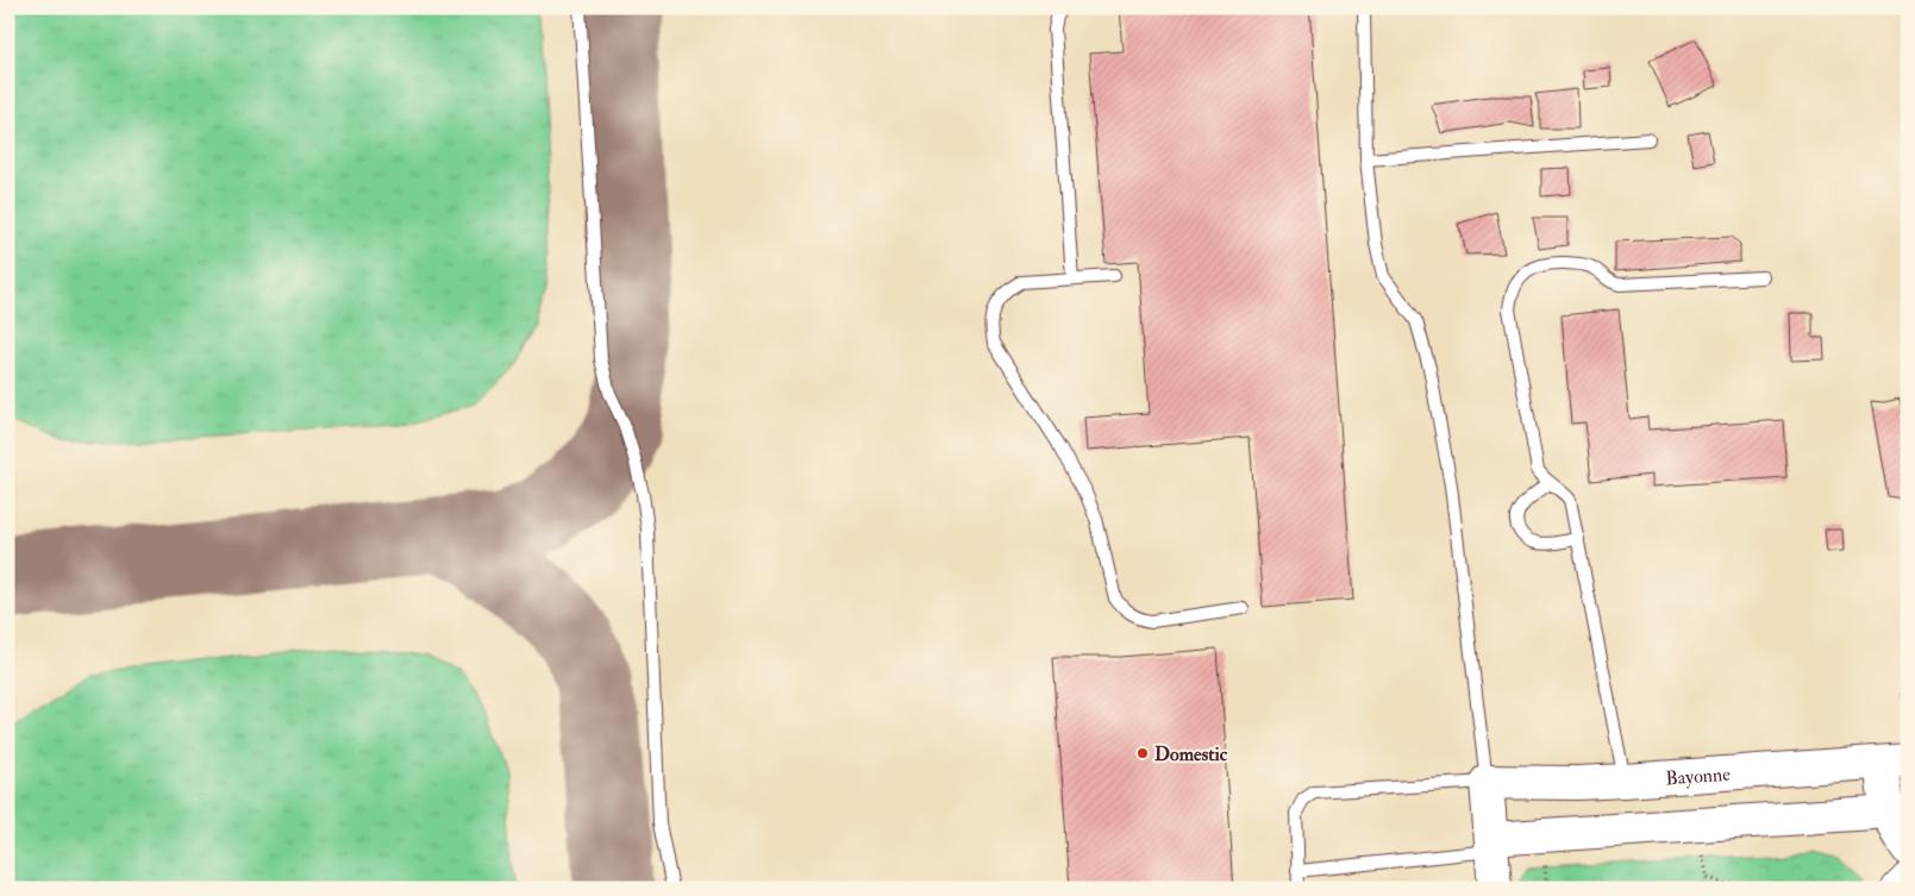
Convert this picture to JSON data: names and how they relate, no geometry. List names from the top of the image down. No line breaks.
{"streets":{"main road":["Bayonne"]},"places":["Domestic"]}
